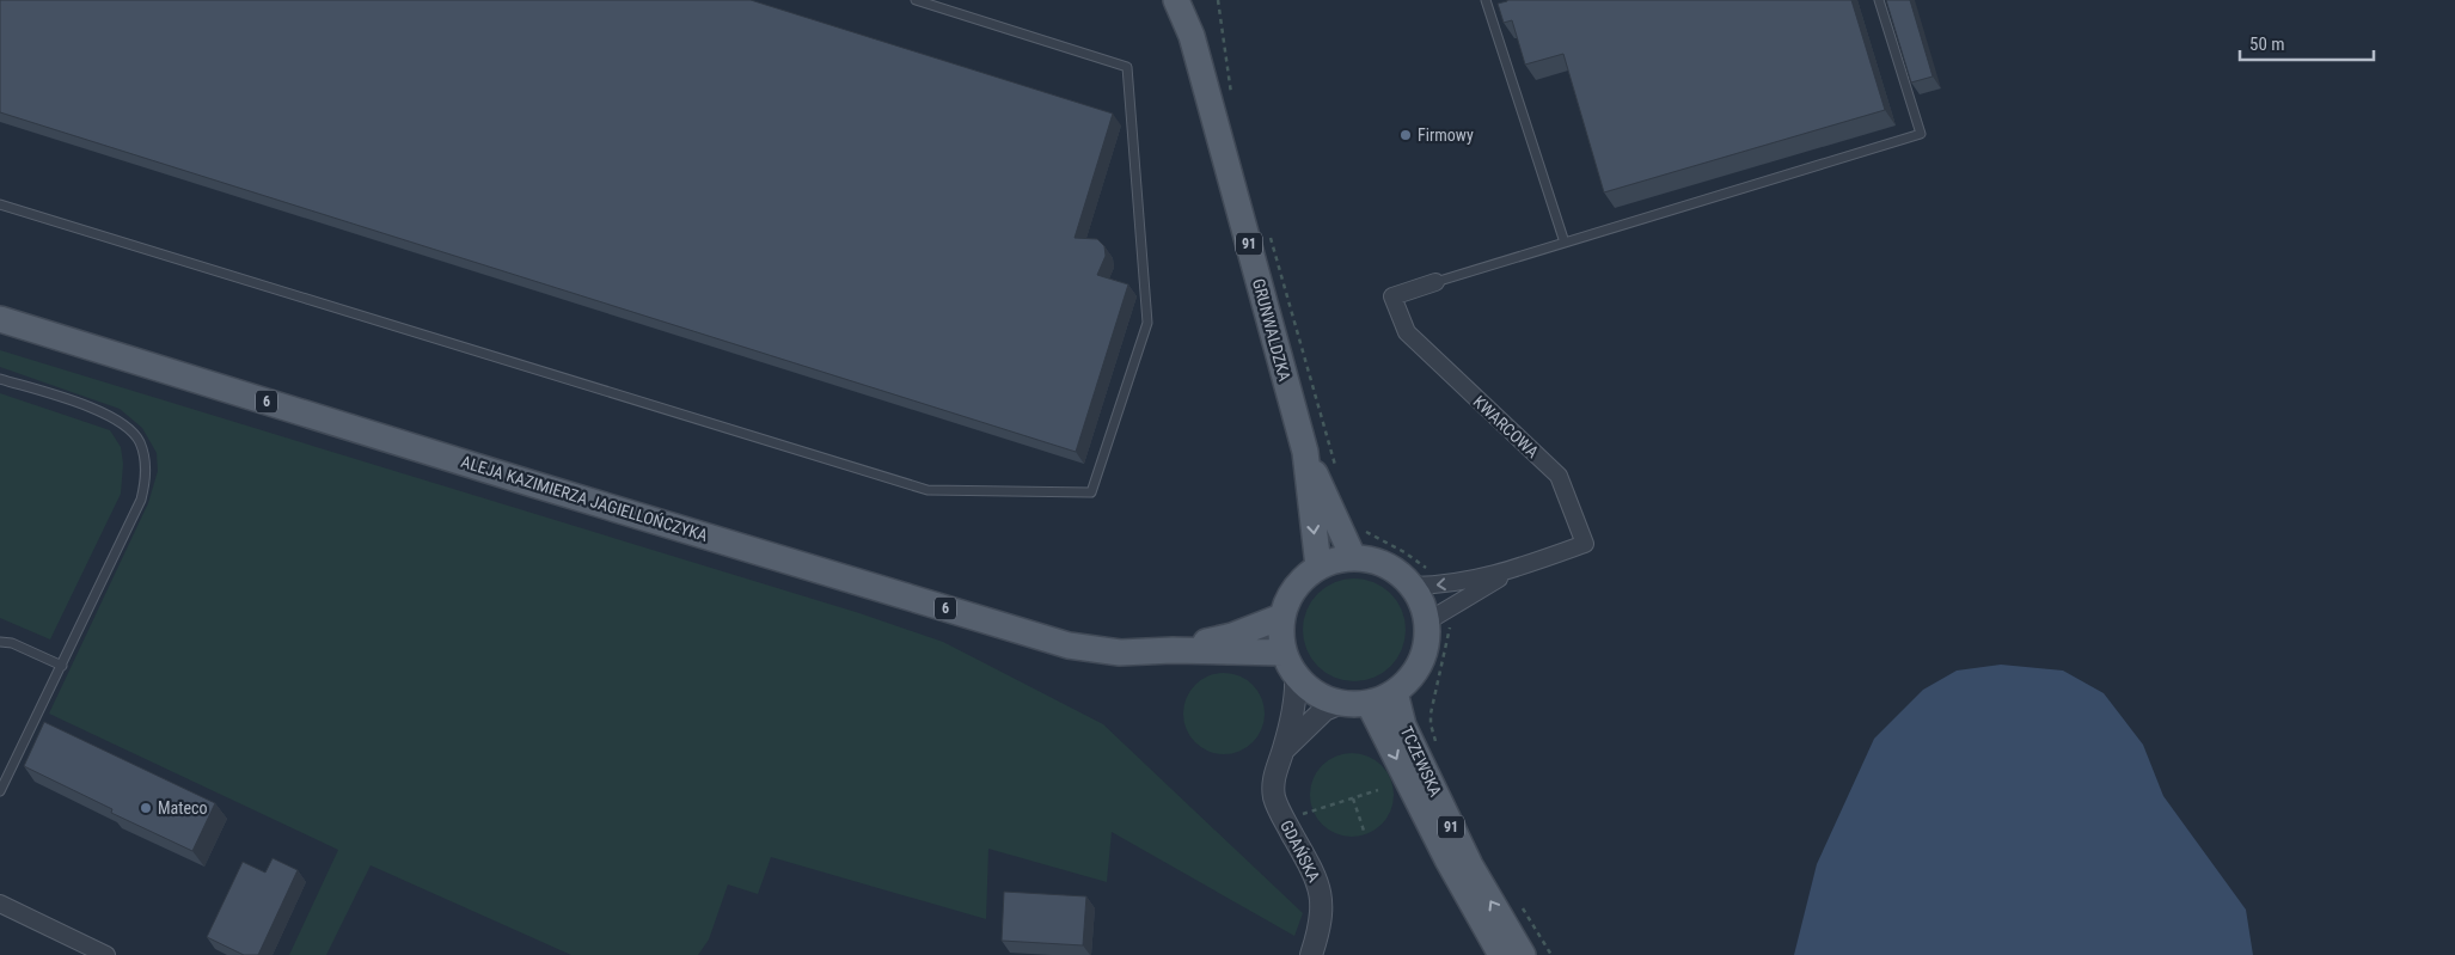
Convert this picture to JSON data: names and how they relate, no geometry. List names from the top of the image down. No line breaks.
{"streets":{"main road":["91","GRUNWALDZKA","6","ALEJA KAZIMIERZA JAGIELLOŃCZYKA","TCZEWSKA"],"street":["KWARCOWA","GDAŃSKA"]},"crossings":[["GRUNWALDZKA","KWARCOWA"],["GRUNWALDZKA","ALEJA KAZIMIERZA JAGIELLOŃCZYKA"],["GRUNWALDZKA","TCZEWSKA"],["GRUNWALDZKA","GDAŃSKA"],["KWARCOWA","ALEJA KAZIMIERZA JAGIELLOŃCZYKA"],["KWARCOWA","TCZEWSKA"],["KWARCOWA","GDAŃSKA"],["ALEJA KAZIMIERZA JAGIELLOŃCZYKA","TCZEWSKA"],["ALEJA KAZIMIERZA JAGIELLOŃCZYKA","GDAŃSKA"],["TCZEWSKA","GDAŃSKA"]],"places":["Firmowy","Mateco"],"scale_bar":"50 m"}
